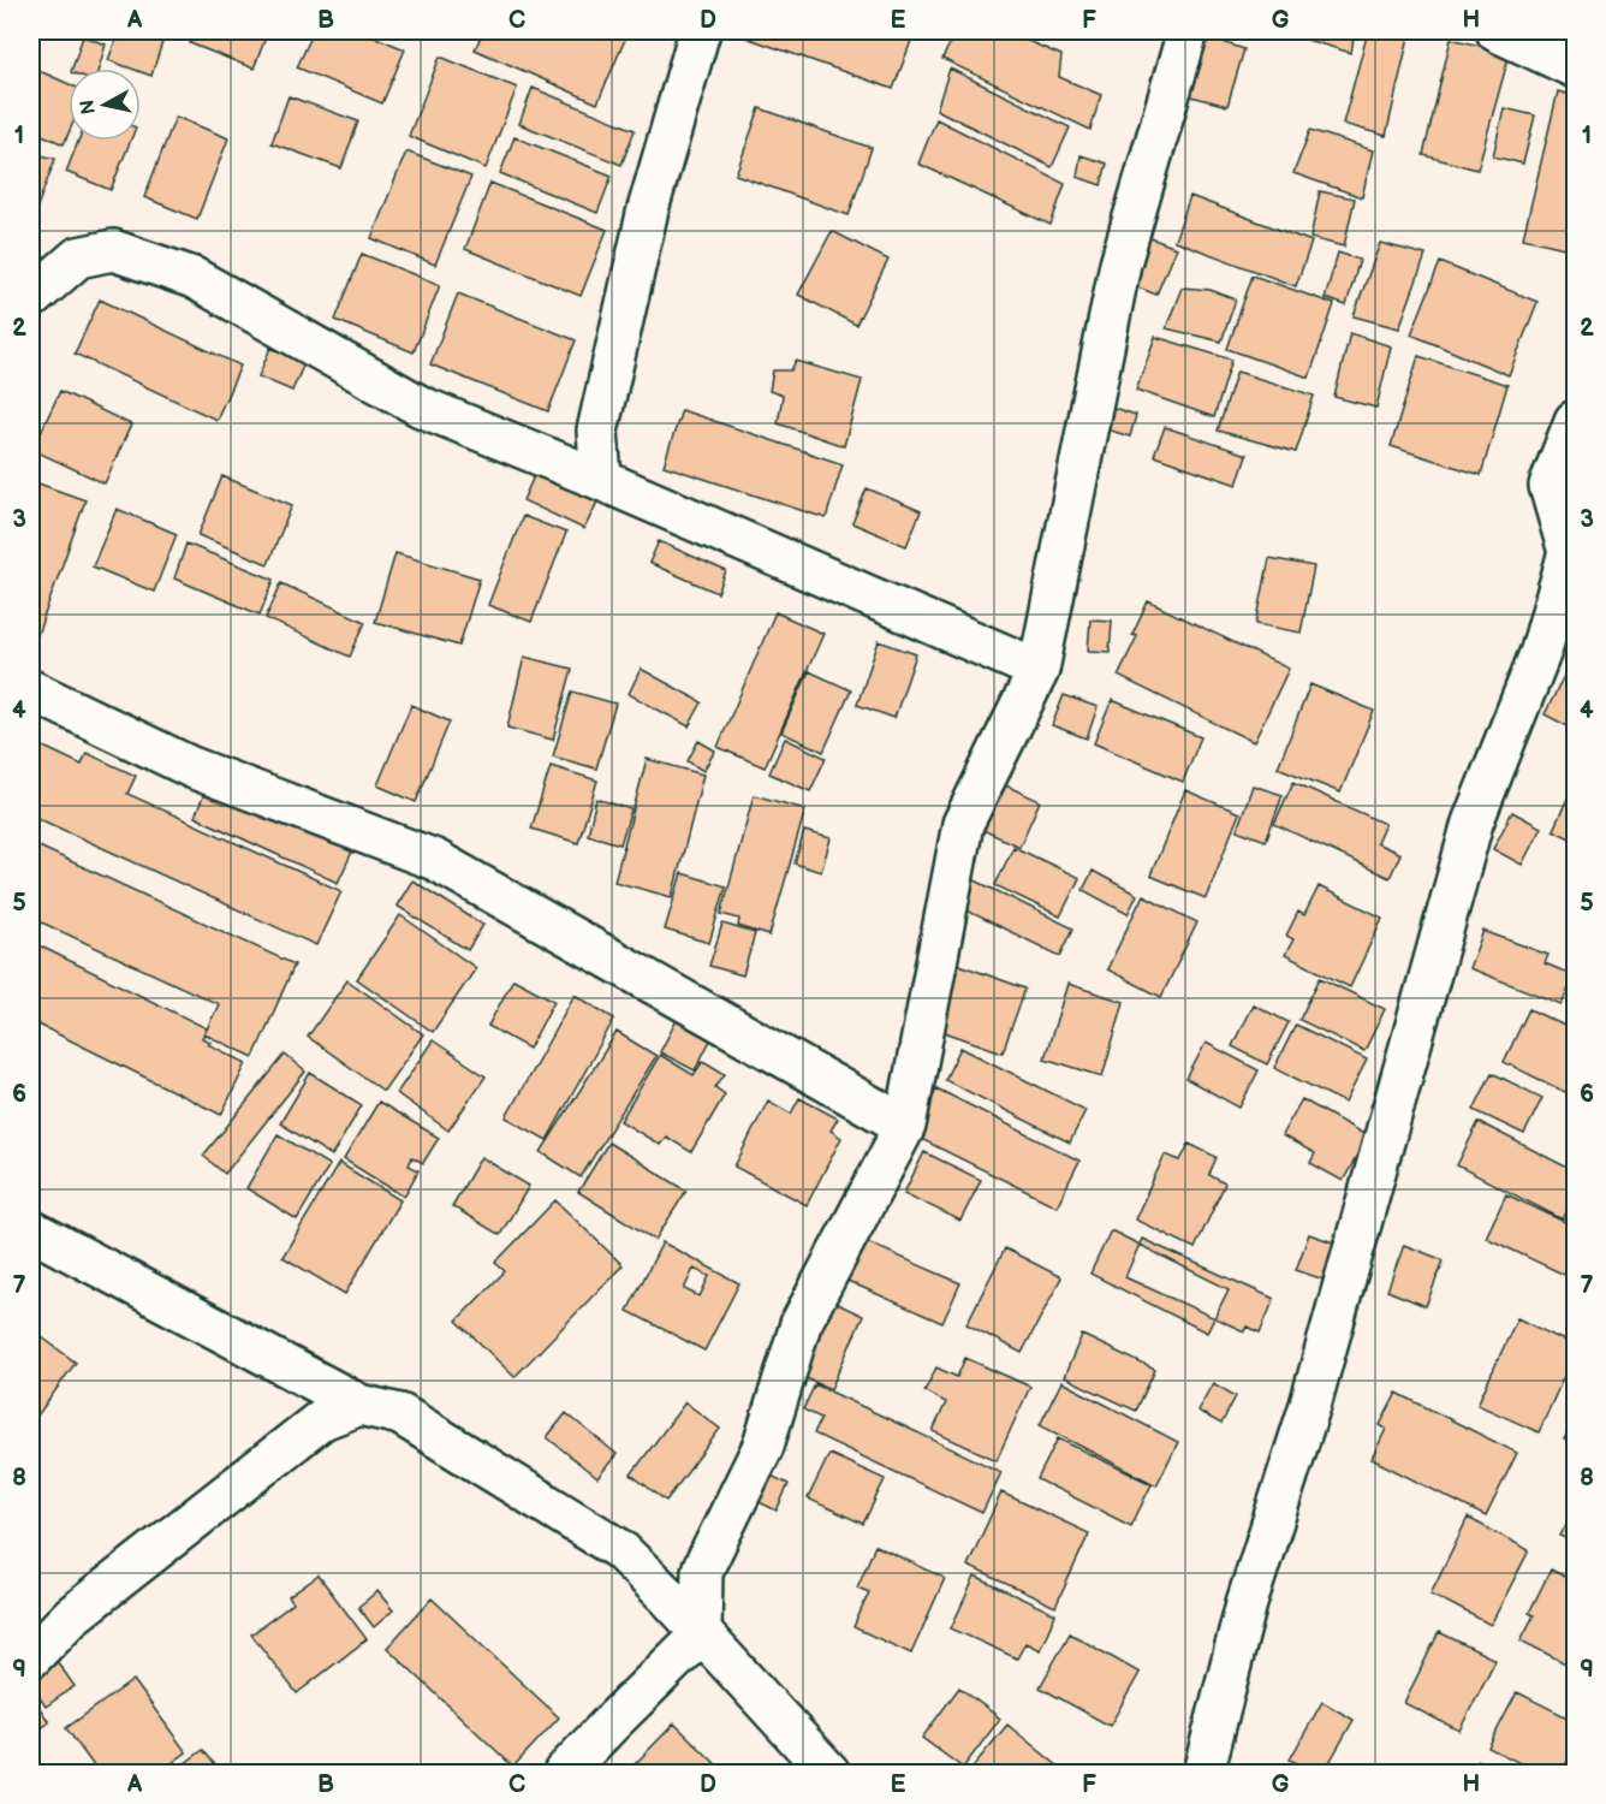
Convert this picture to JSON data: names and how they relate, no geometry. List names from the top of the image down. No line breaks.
{"north":"left","grid":{"columns":["A","B","C","D","E","F","G","H"],"rows":["1","2","3","4","5","6","7","8","9"]}}
